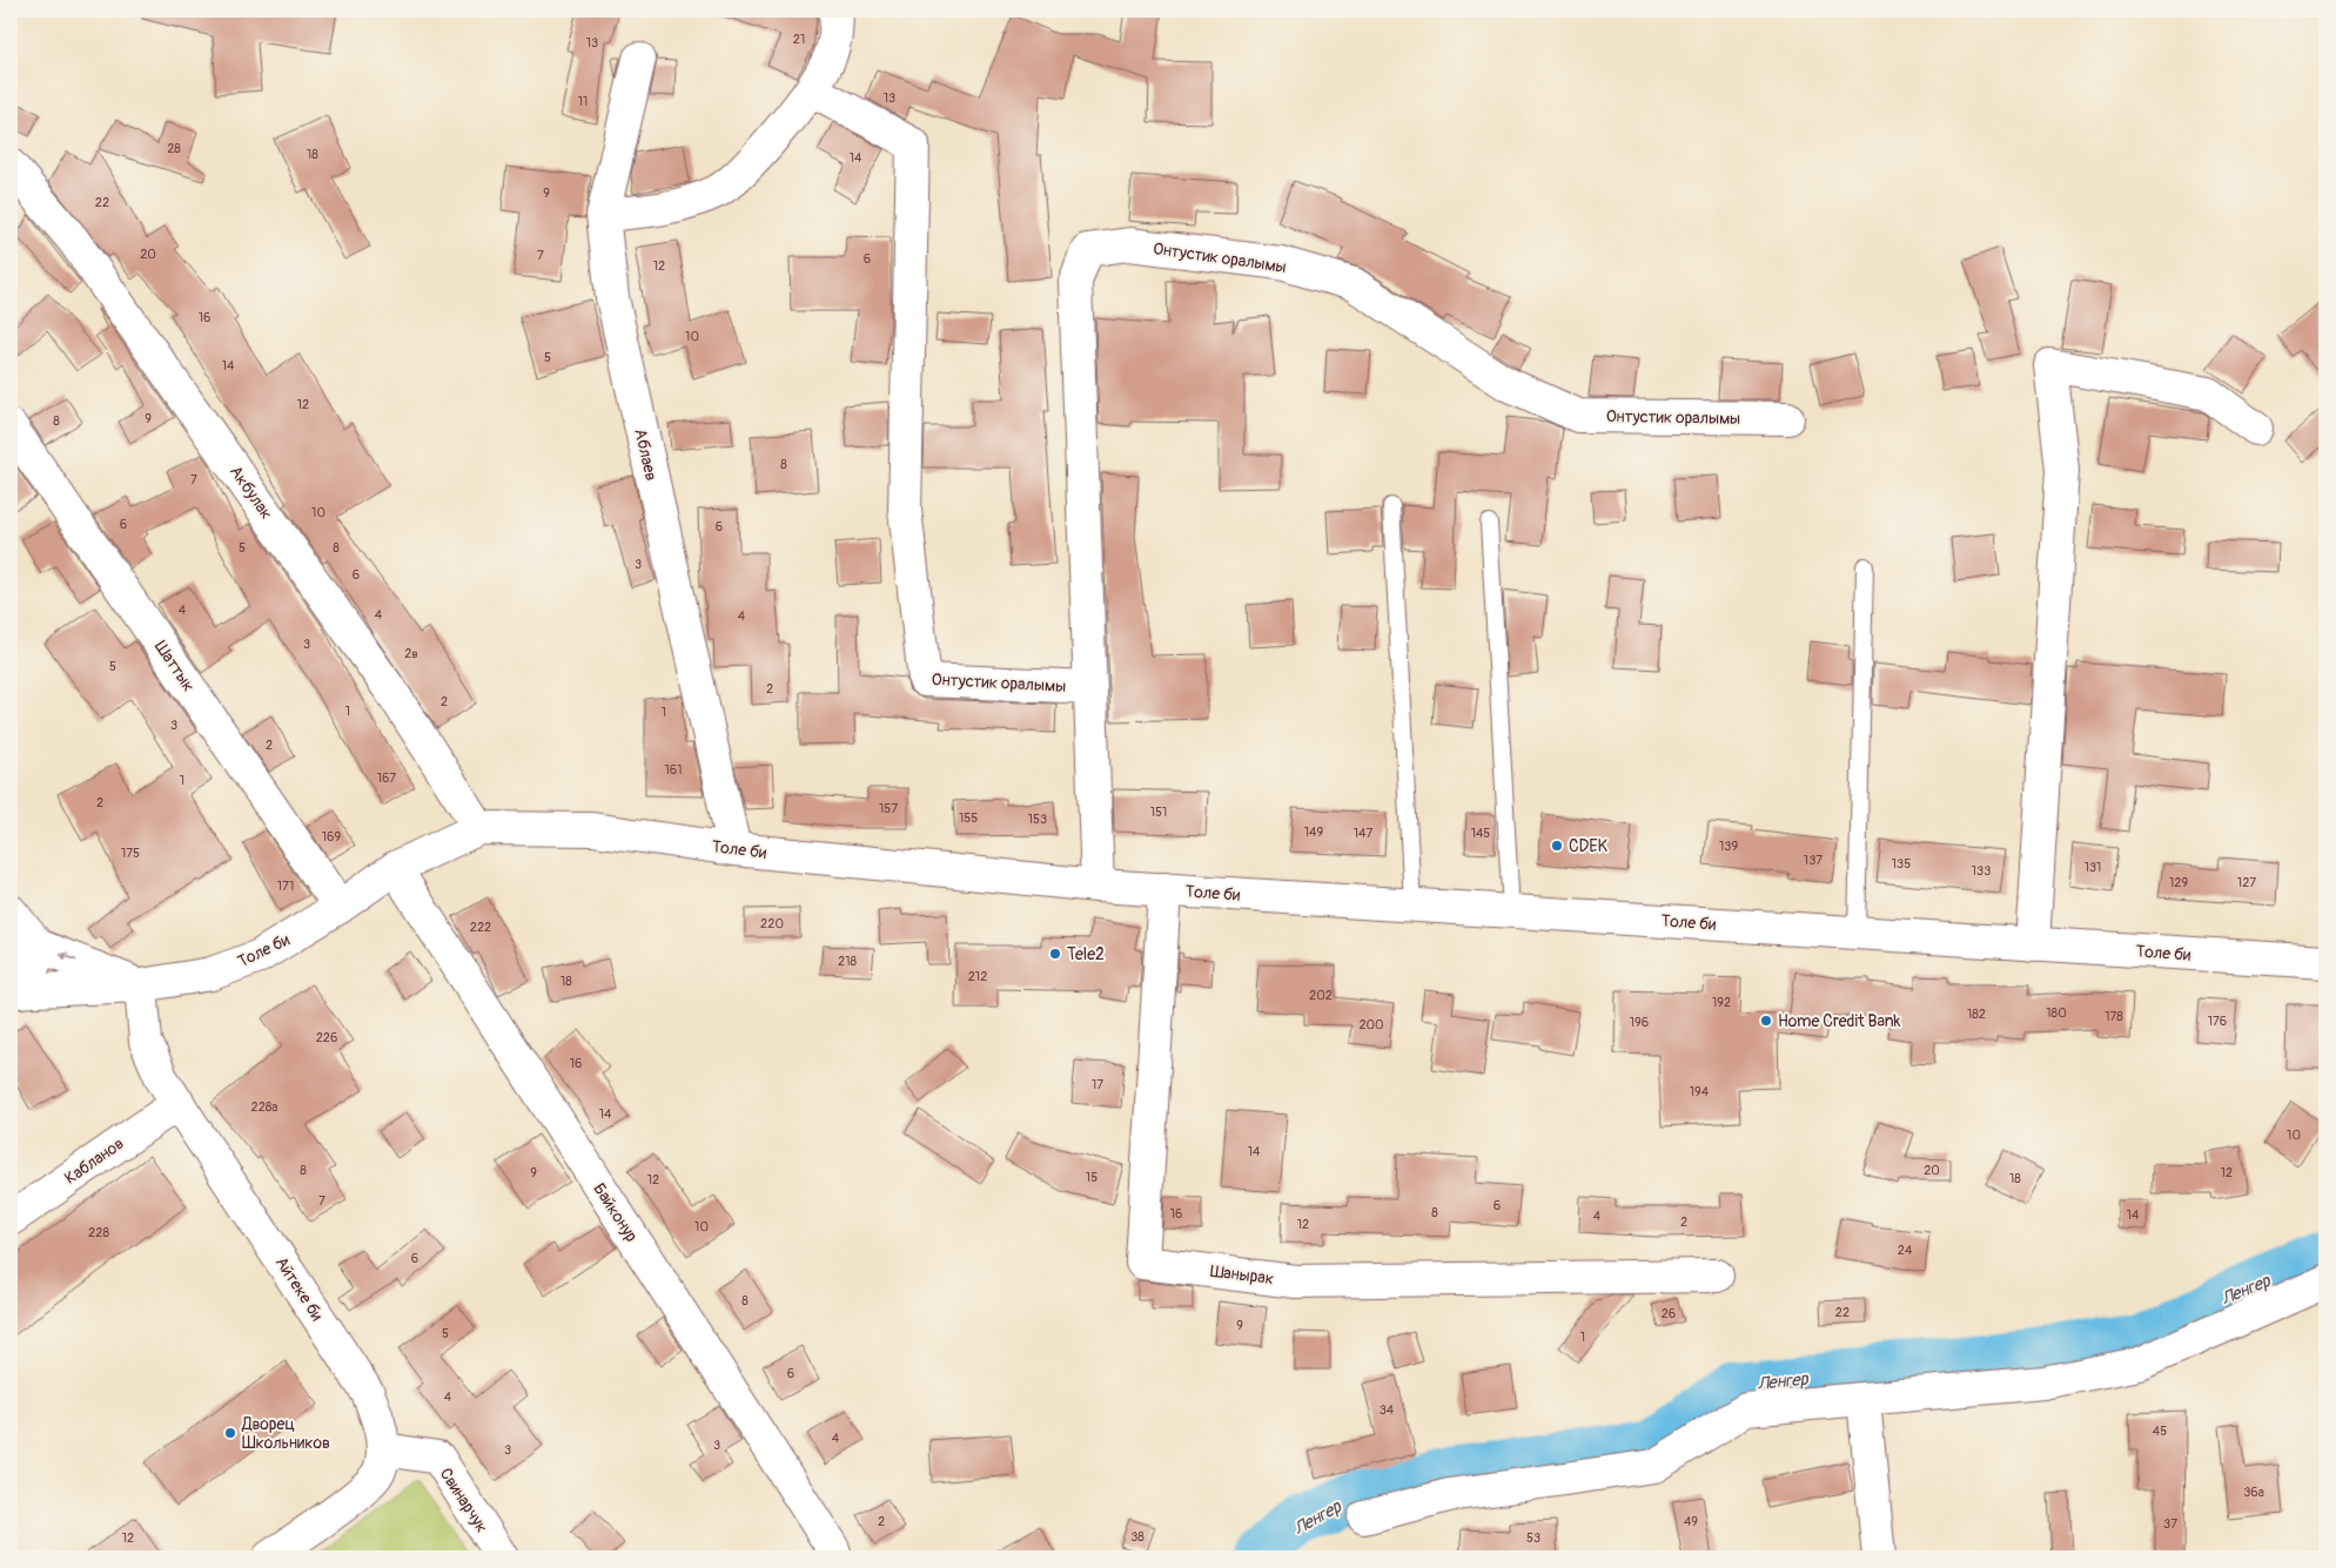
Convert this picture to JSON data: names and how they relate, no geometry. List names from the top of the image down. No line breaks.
{"streets":{"street":["Онтустик оралымы","Аблаев","Акбулак","Шаттык","Толе би","Кабланов","Байконур","Шанырак","Айтеке би","Свинарчук"]},"crossings":[["Онтустик оралымы","Толе би"],["Аблаев","Толе би"],["Акбулак","Толе би"],["Шаттык","Толе би"],["Толе би","Байконур"],["Толе би","Шанырак"],["Толе би","Айтеке би"],["Кабланов","Айтеке би"],["Айтеке би","Свинарчук"]],"water":["Ленгер"],"places":["CDEK","Tele2","Home Credit Bank","Дворец Школьников"],"house_numbers":["21","13","13","11","28","18","14","9","22","20","7","6","12","16","10","5","14","12","9","8","8","7","10","6","6","5","8","3","6","4","4","4","3","2в","5","2","2","1","1","3","2","161","167","1","2","157","151","155","153","149","147","145","169","139","175","137","135","131","133","129","127","171","220","222","218","212","18","202","192","180","182","178","176","196","200","226","16","17","194","228а","14","10","14","8","20","9","12","15","18","12","7","6","8","16","14","4","2","12","10","228","24","6","8","22","26","9","5","1","6","4","34","45","4","3","3","36а","2","49","37","38","12","53"]}
